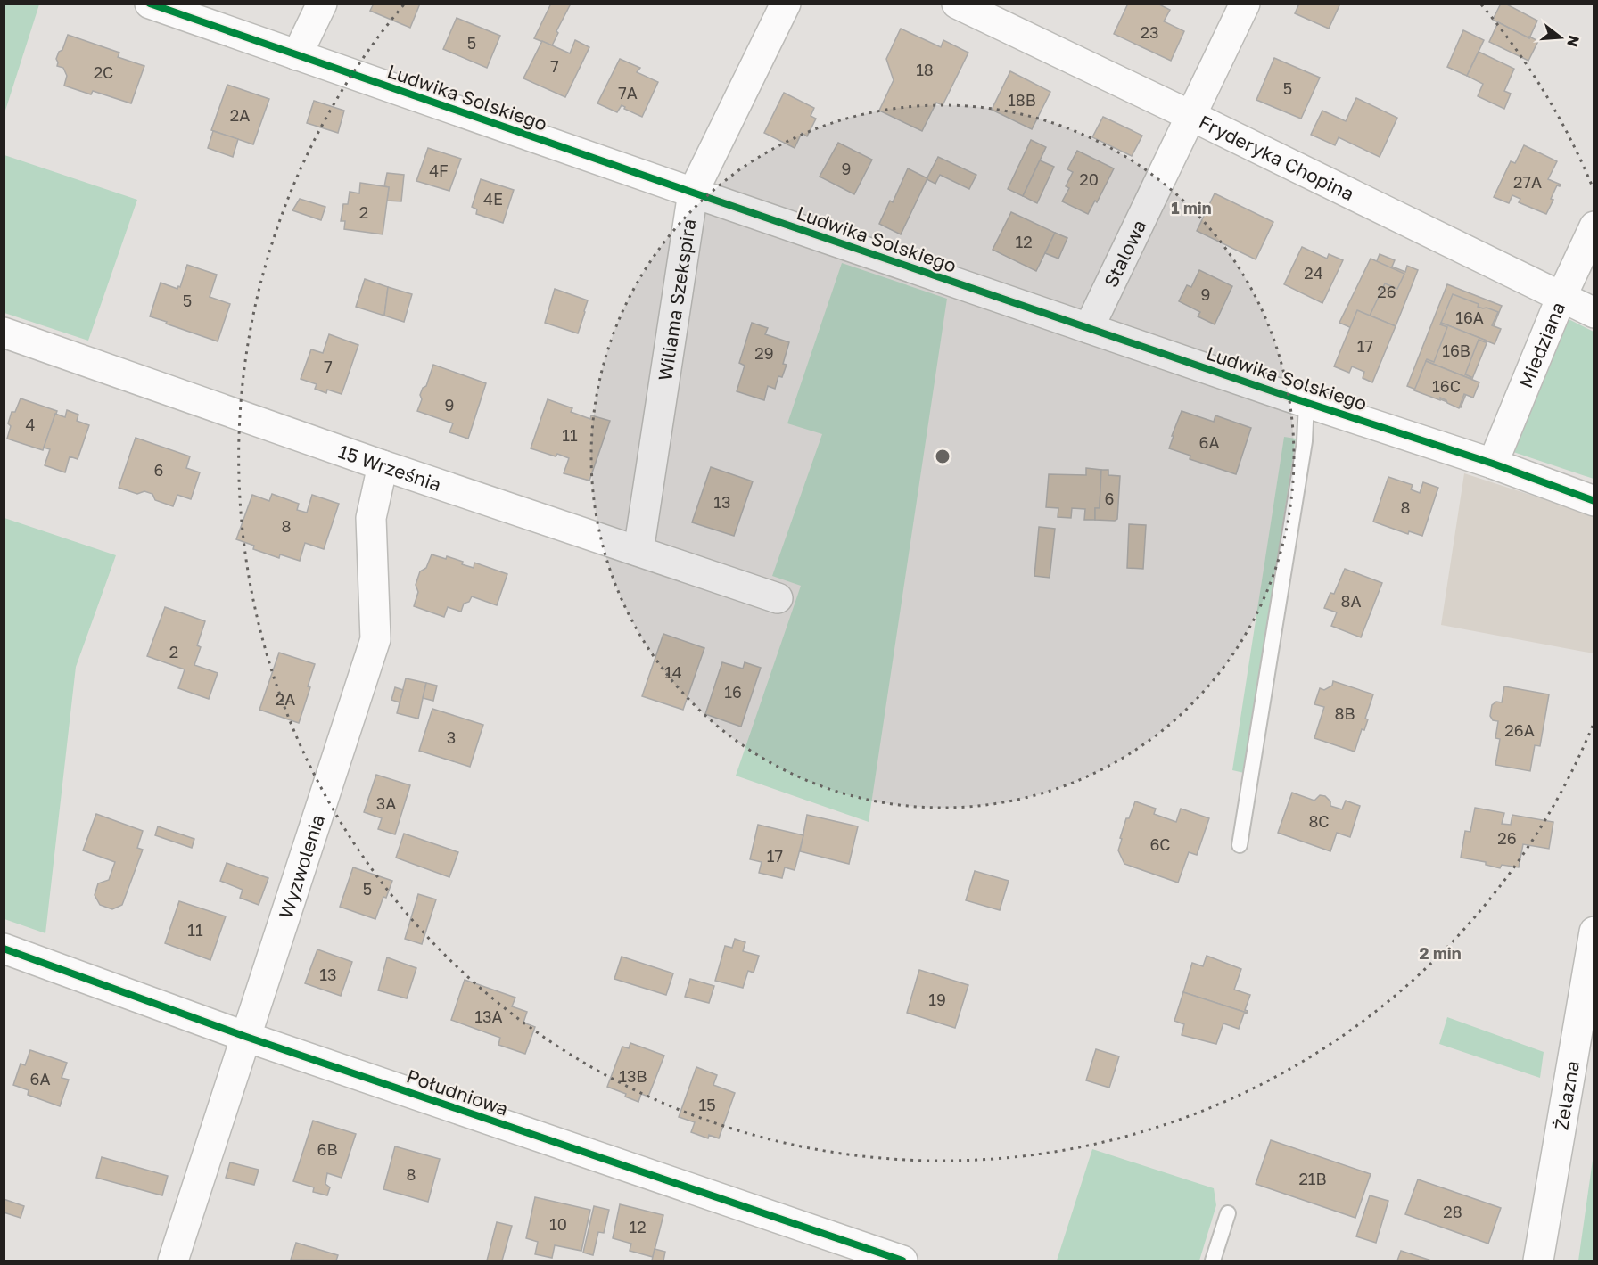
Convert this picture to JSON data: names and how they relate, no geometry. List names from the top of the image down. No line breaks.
{"streets":{"street":["Ludwika Solskiego","Fryderyka Chopina","Stalowa","Wiliama Szekspira","Miedziana","15 Września","Wyzwolenia","Południowa","Żelazna"]},"crossings":[["Ludwika Solskiego","Stalowa"],["Ludwika Solskiego","Wiliama Szekspira"],["Ludwika Solskiego","Miedziana"],["Fryderyka Chopina","Stalowa"],["Fryderyka Chopina","Miedziana"],["Wiliama Szekspira","15 Września"],["15 Września","Wyzwolenia"],["Wyzwolenia","Południowa"]],"house_numbers":["23","5","7","18","2C","5","7A","18B","2A","9","4F","20","27A","4E","2","12","24","26","9","5","16A","17","16B","29","7","16C","9","4","11","6A","6","6","13","8","8","8A","2","14","16","2A","8B","26A","3","3A","8C","26","6C","17","5","11","13","19","13A","13B","6A","15","6B","8","21B","28","10","12"],"north":"right","rings":["1 min","2 min"]}
